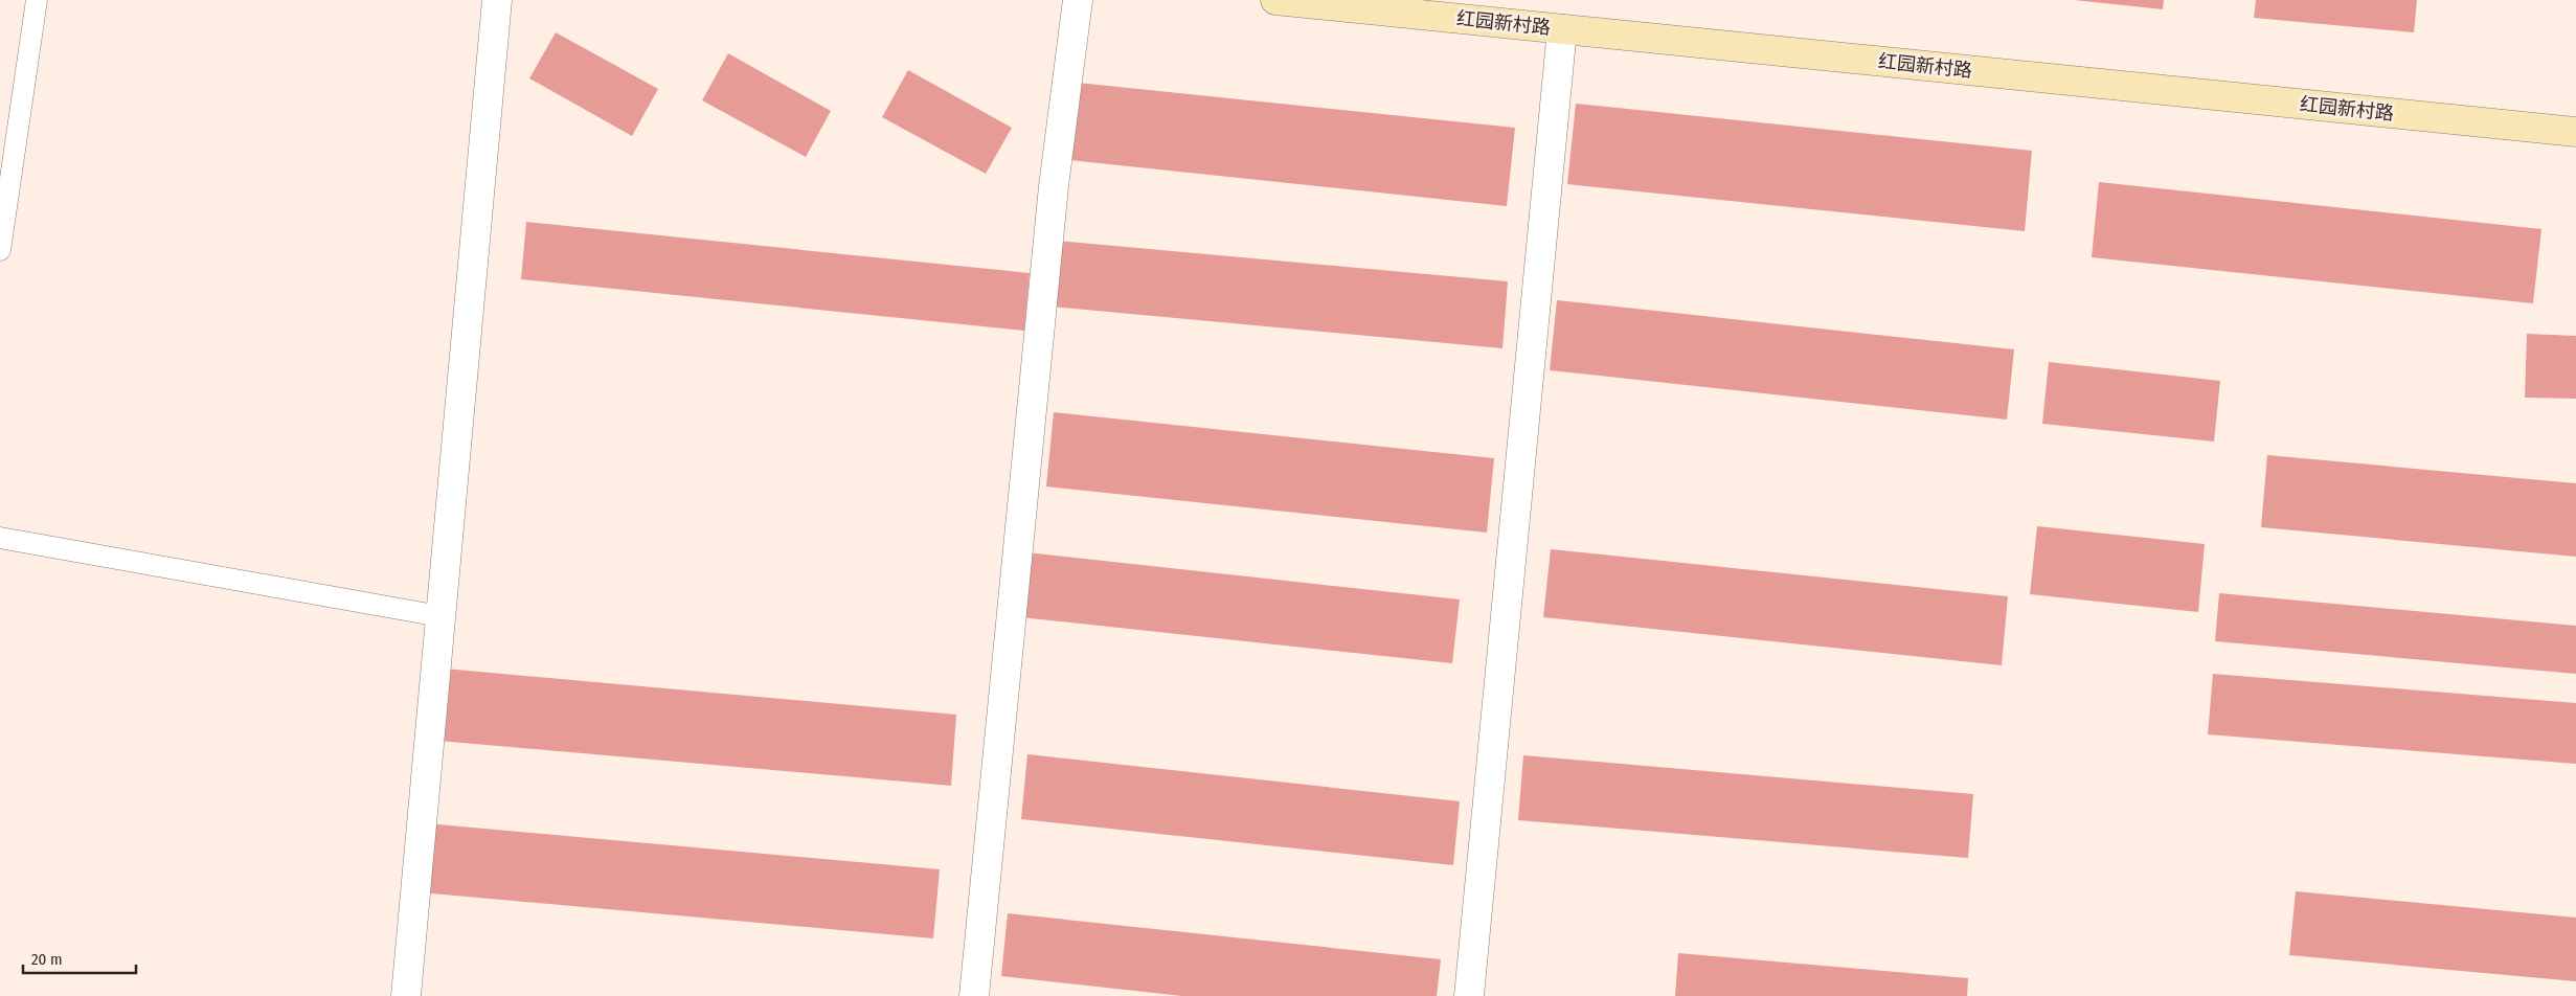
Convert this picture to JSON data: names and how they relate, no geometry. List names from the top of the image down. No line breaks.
{"streets":{"main road":["红园新村路"]},"scale_bar":"20 m"}
